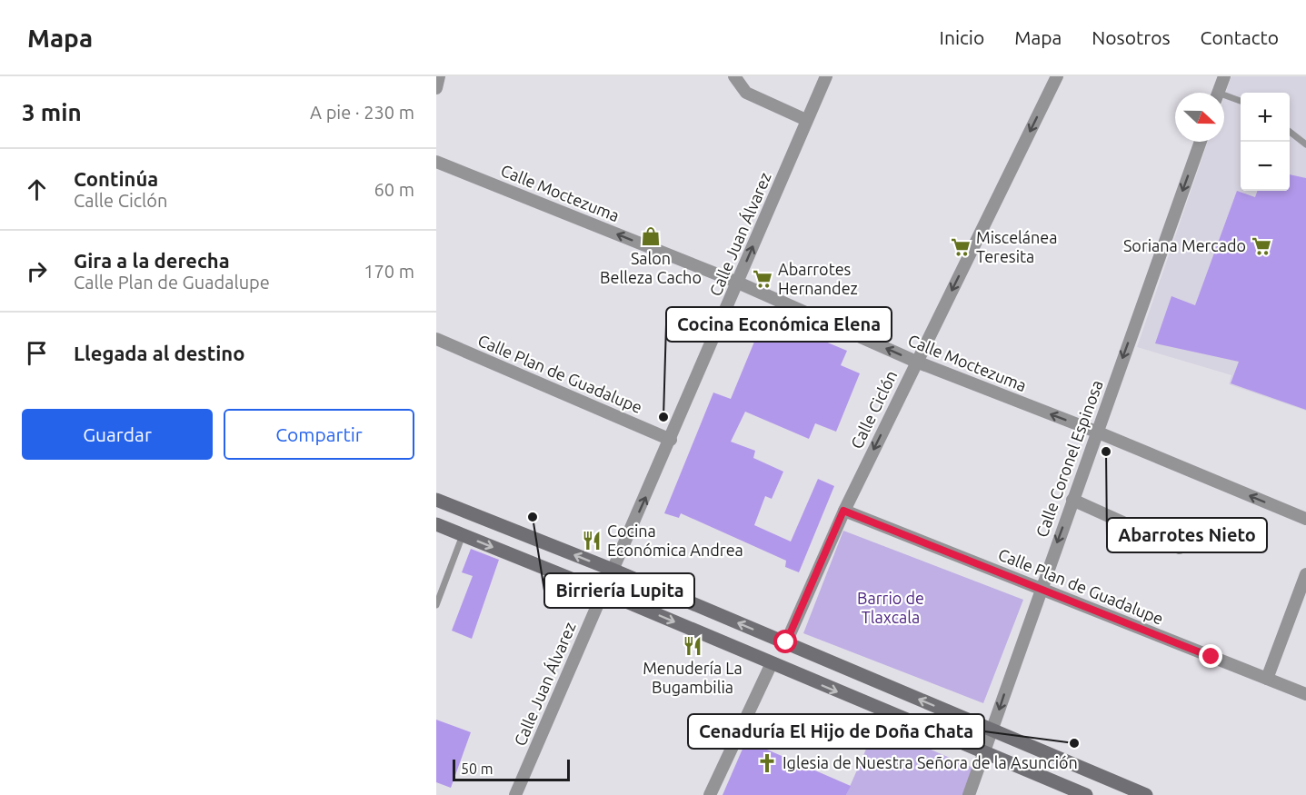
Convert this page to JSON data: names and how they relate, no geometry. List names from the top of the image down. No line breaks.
{"streets":{"street":["Calle Moctezuma","Calle Juan Álvarez","Calle Plan de Guadalupe","Calle Ciclón","Calle Coronel Espinosa"]},"crossings":[["Calle Moctezuma","Calle Juan Álvarez"],["Calle Moctezuma","Calle Ciclón"],["Calle Moctezuma","Calle Coronel Espinosa"],["Calle Juan Álvarez","Calle Plan de Guadalupe"],["Calle Plan de Guadalupe","Calle Ciclón"],["Calle Plan de Guadalupe","Calle Coronel Espinosa"]],"one_way":["Calle Moctezuma","Calle Juan Álvarez","Calle Ciclón","Calle Coronel Espinosa"],"parks":["Barrio de Tlaxcala"],"places":{"shop":["Salon Belleza Cacho"],"supermarket":["Soriana Mercado","Miscelánea Teresita","Abarrotes Hernandez"],"other":["Cocina Económica Elena","Abarrotes Nieto","Birriería Lupita","Cenaduría El Hijo de Doña Chata"],"restaurant":["Cocina Económica Andrea","Menudería La Bugambilia"],"church":["Iglesia de Nuestra Señora de la Asunción"]},"scale_bar":"50 m","north":"right","page":{"header":"Mapa","nav":["Inicio","Mapa","Nosotros","Contacto"],"heading":["3 min","A pie · 230 m"],"map_buttons":["+","−"],"list":[["Continúa","Calle Ciclón","60 m"],["Gira a la derecha","Calle Plan de Guadalupe","170 m"],"Llegada al destino"],"buttons":["Guardar","Compartir"],"scale":"50 m"}}
